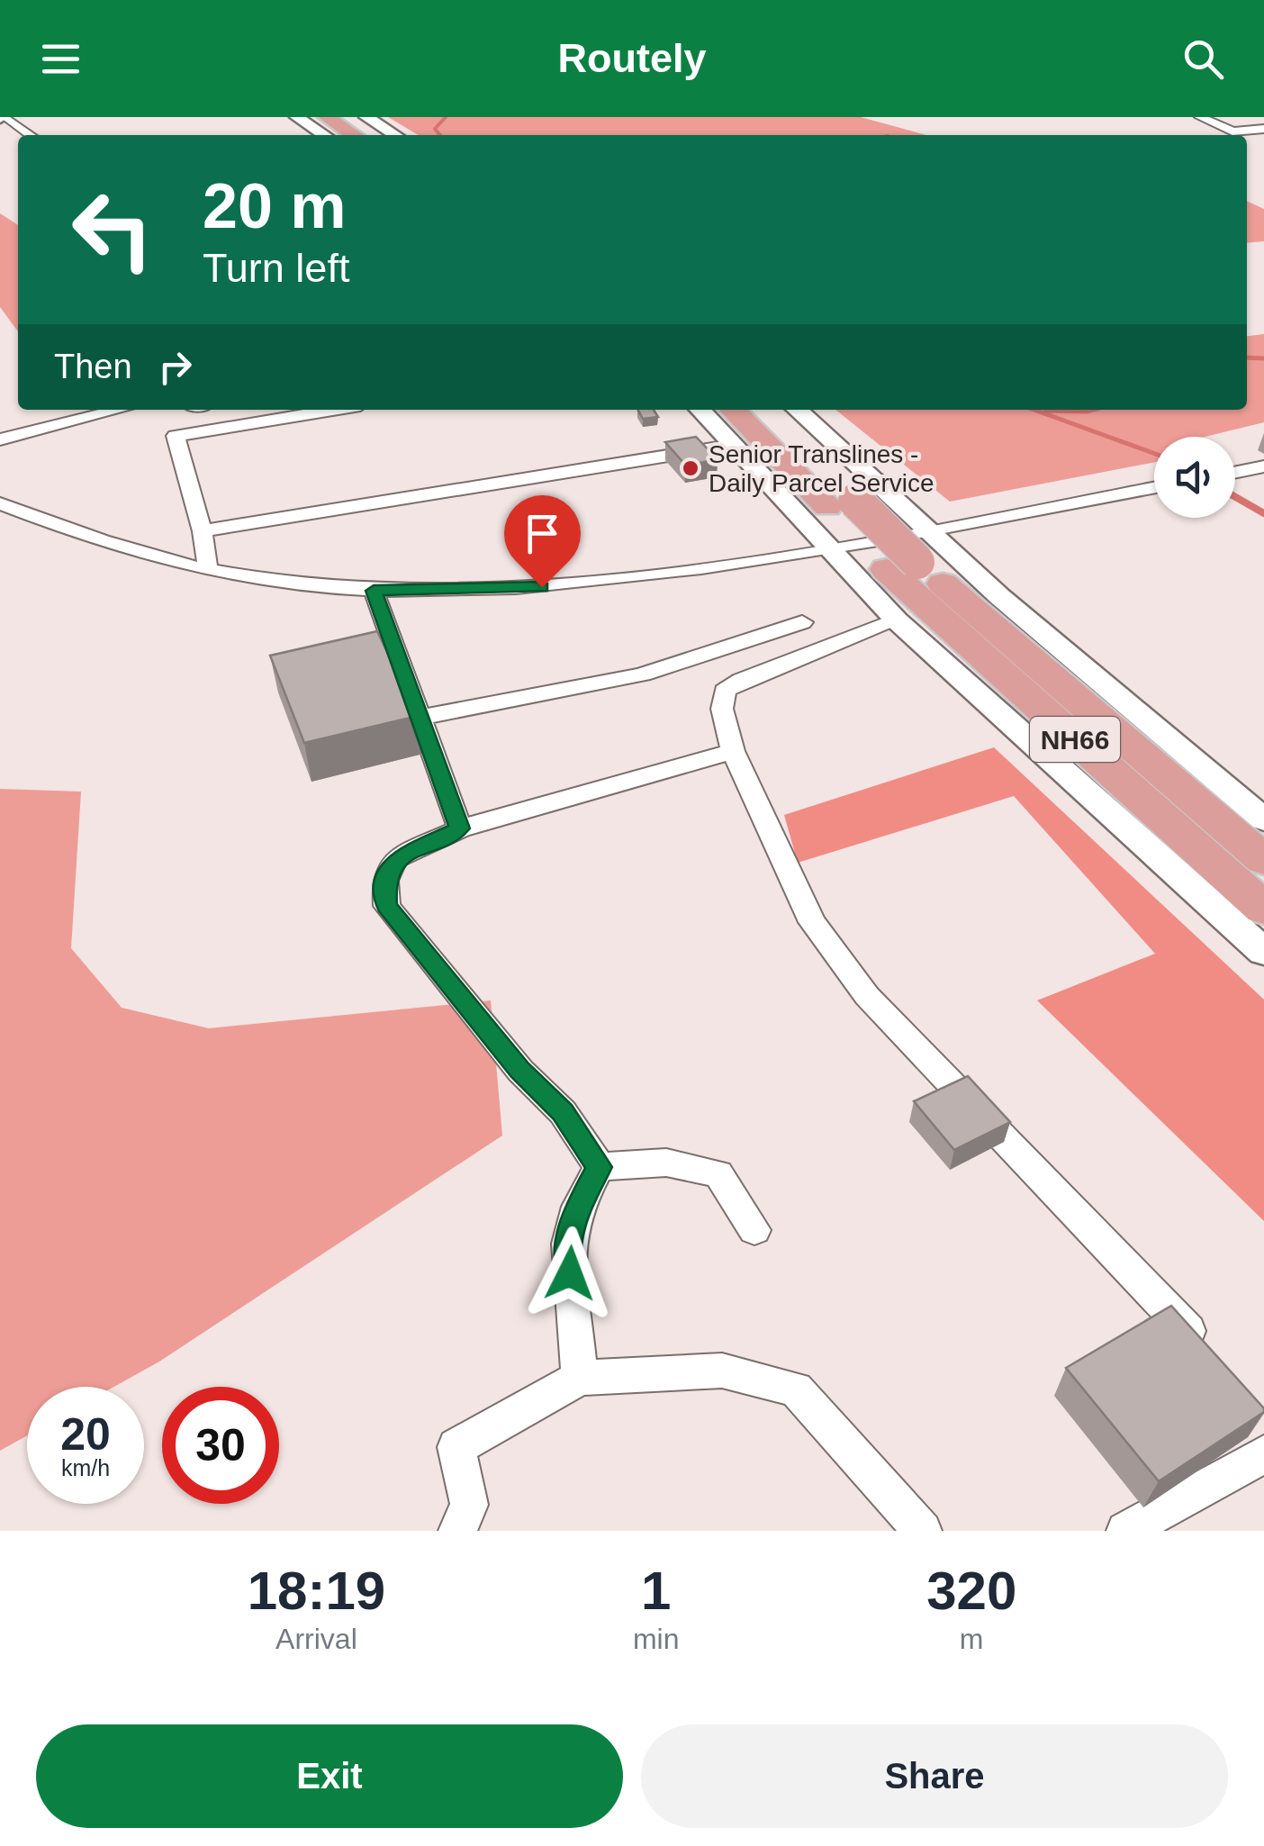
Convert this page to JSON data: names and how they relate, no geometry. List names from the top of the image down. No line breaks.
{"streets":{"highway":["NH66"]},"places":["Senior Translines - Daily Parcel Service"],"page":{"header":"Routely","turn":["20 m","Turn left"],"then":"Then","speed":"20 km/h","limit":"30","eta":["18:19","Arrival","1","min","320","m"],"buttons":["Exit","Share"]}}
